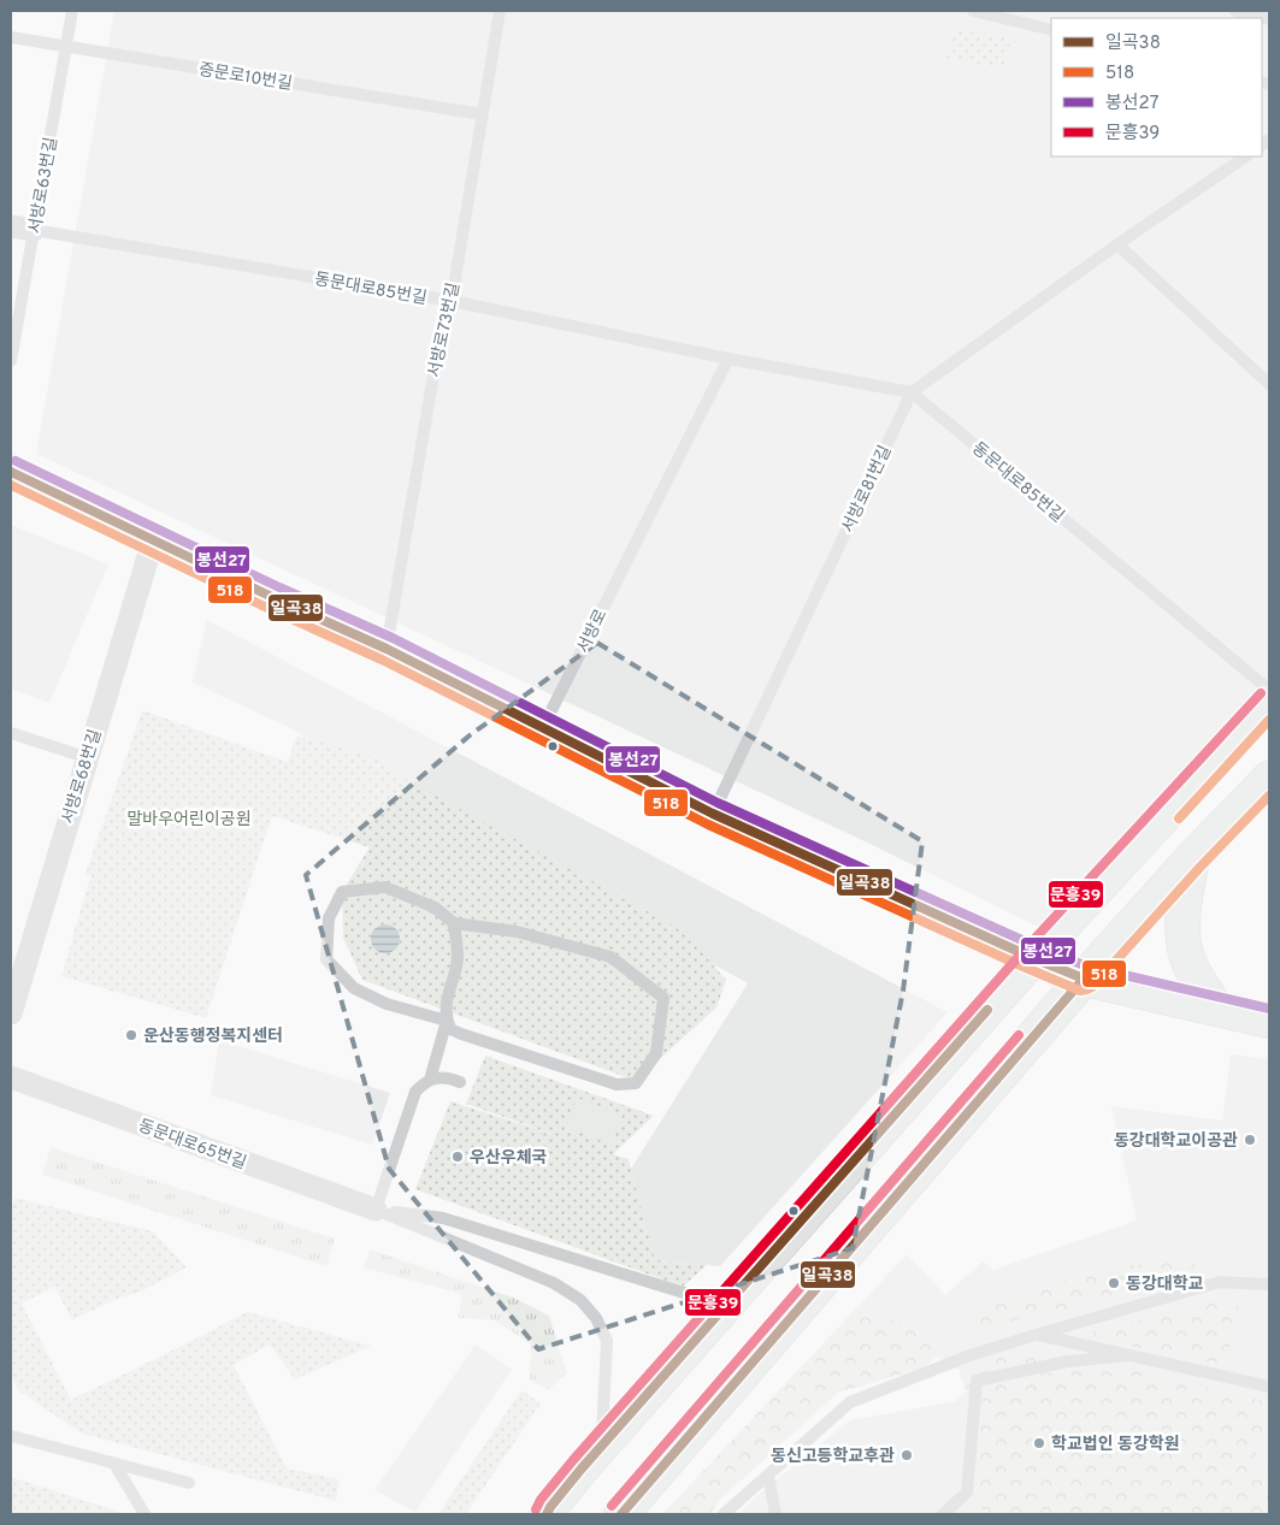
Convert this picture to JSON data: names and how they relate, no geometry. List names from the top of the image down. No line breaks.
{"streets":{"street":["동문대로85번길","서방로68번길","동문대로65번길"],"lane":["중문로10번길","서방로63번길","서방로73번길","서방로81번길","서방로"]},"crossings":[["중문로10번길","서방로63번길"],["중문로10번길","서방로73번길"],["서방로63번길","동문대로85번길"],["동문대로85번길","서방로73번길"],["동문대로85번길","서방로81번길"],["동문대로85번길","서방로"]],"parks":["말바우어린이공원"],"places":["운산동행정복지센터","동강대학교이공관","우산우체국","동강대학교","학교법인 동강학원","동신고등학교후관"],"lines":["transit line 봉선27","transit line 일곡38","transit line 518","transit line 문흥39"],"legend":["일곡38","518","봉선27","문흥39"]}
